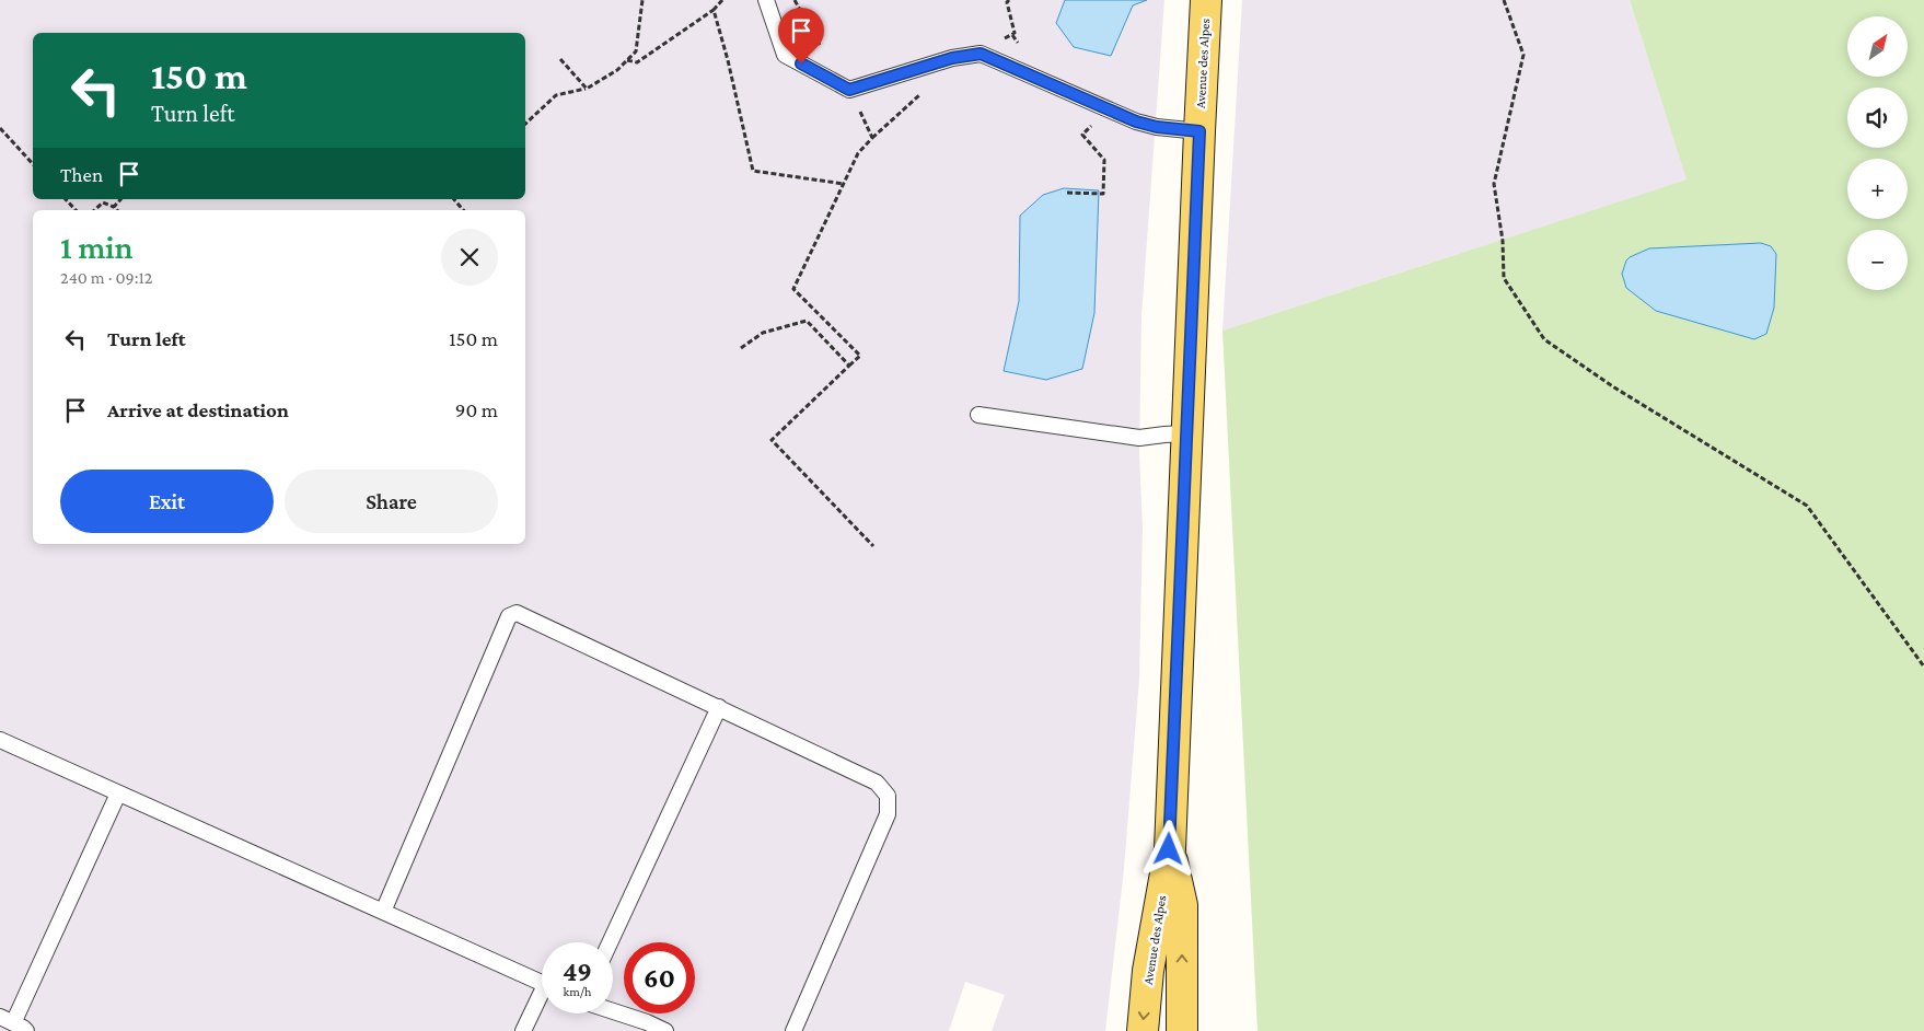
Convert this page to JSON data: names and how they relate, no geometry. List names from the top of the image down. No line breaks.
{"streets":{"main road":["Avenue des Alpes"]},"north":"top right","page":{"map_buttons":["+","−"],"turn":["150 m","Turn left"],"then":"Then","heading":["1 min","240 m · 09:12"],"list":[{"name":"Turn left","value":"150 m"},{"name":"Arrive at destination","value":"90 m"}],"buttons":["Exit","Share"],"speed":"49 km/h","limit":"60"}}
